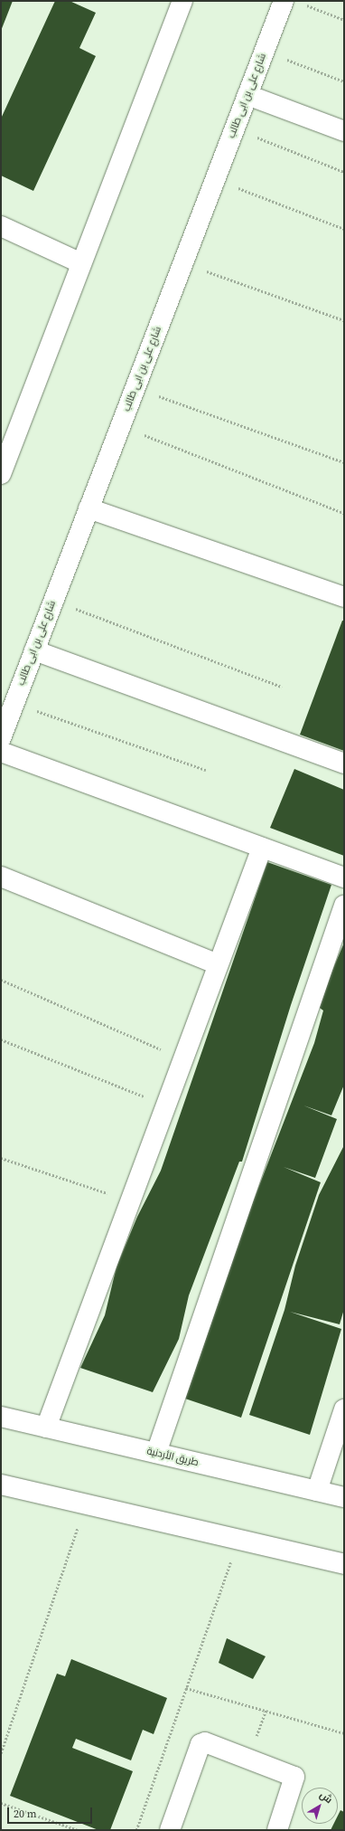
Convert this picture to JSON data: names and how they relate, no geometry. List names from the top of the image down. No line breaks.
{"streets":{"street":["شارع على بن ابى طالب","طريق الأردنية"]},"scale_bar":"20 m","north":"top right"}
